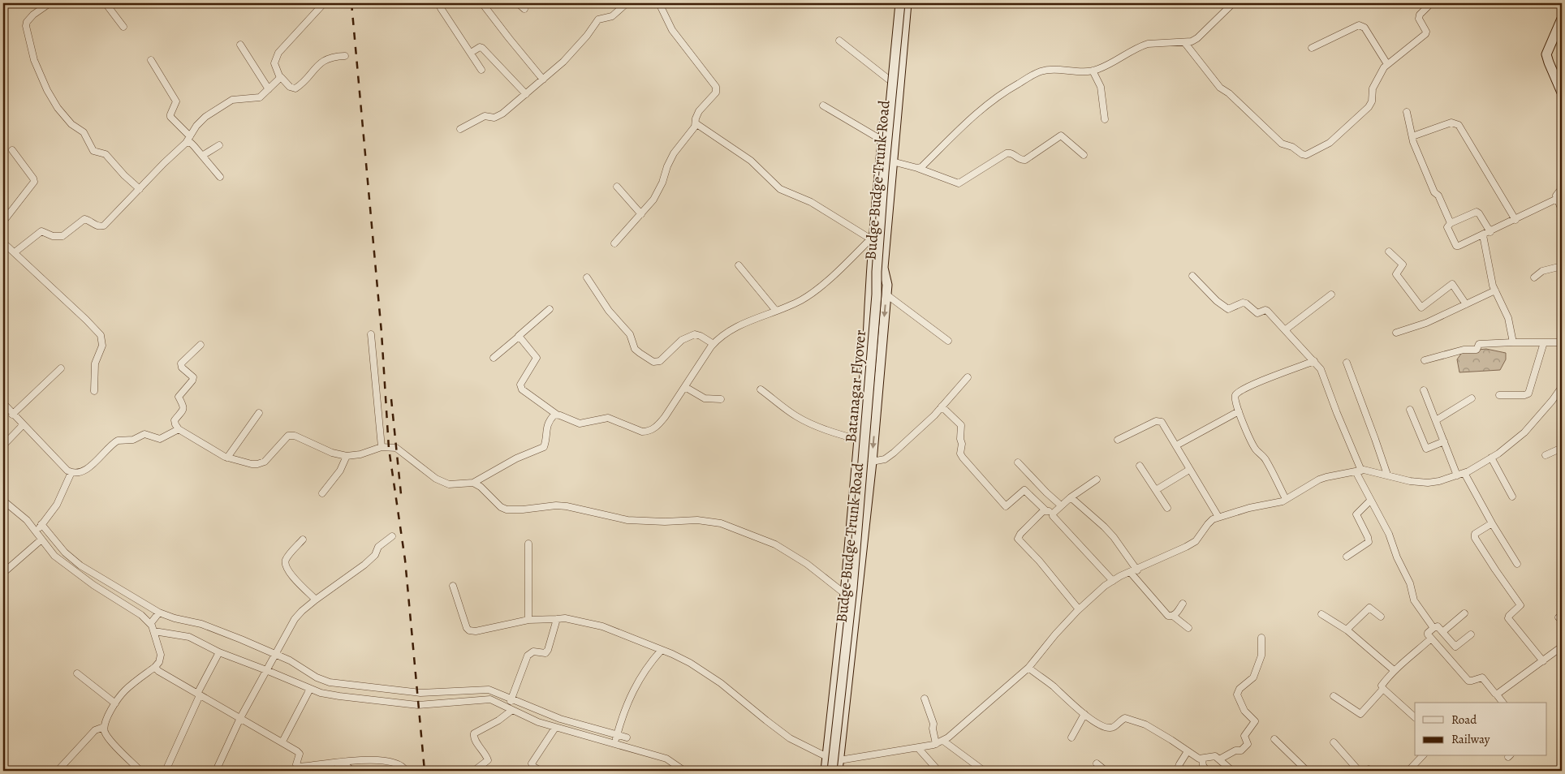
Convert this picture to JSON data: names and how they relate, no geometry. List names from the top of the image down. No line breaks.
{"streets":{"street":["Budge Budge Trunk Road","Batanagar Flyover"]},"crossings":[["Budge Budge Trunk Road","Batanagar Flyover"]],"legend":["Road","Railway"]}
